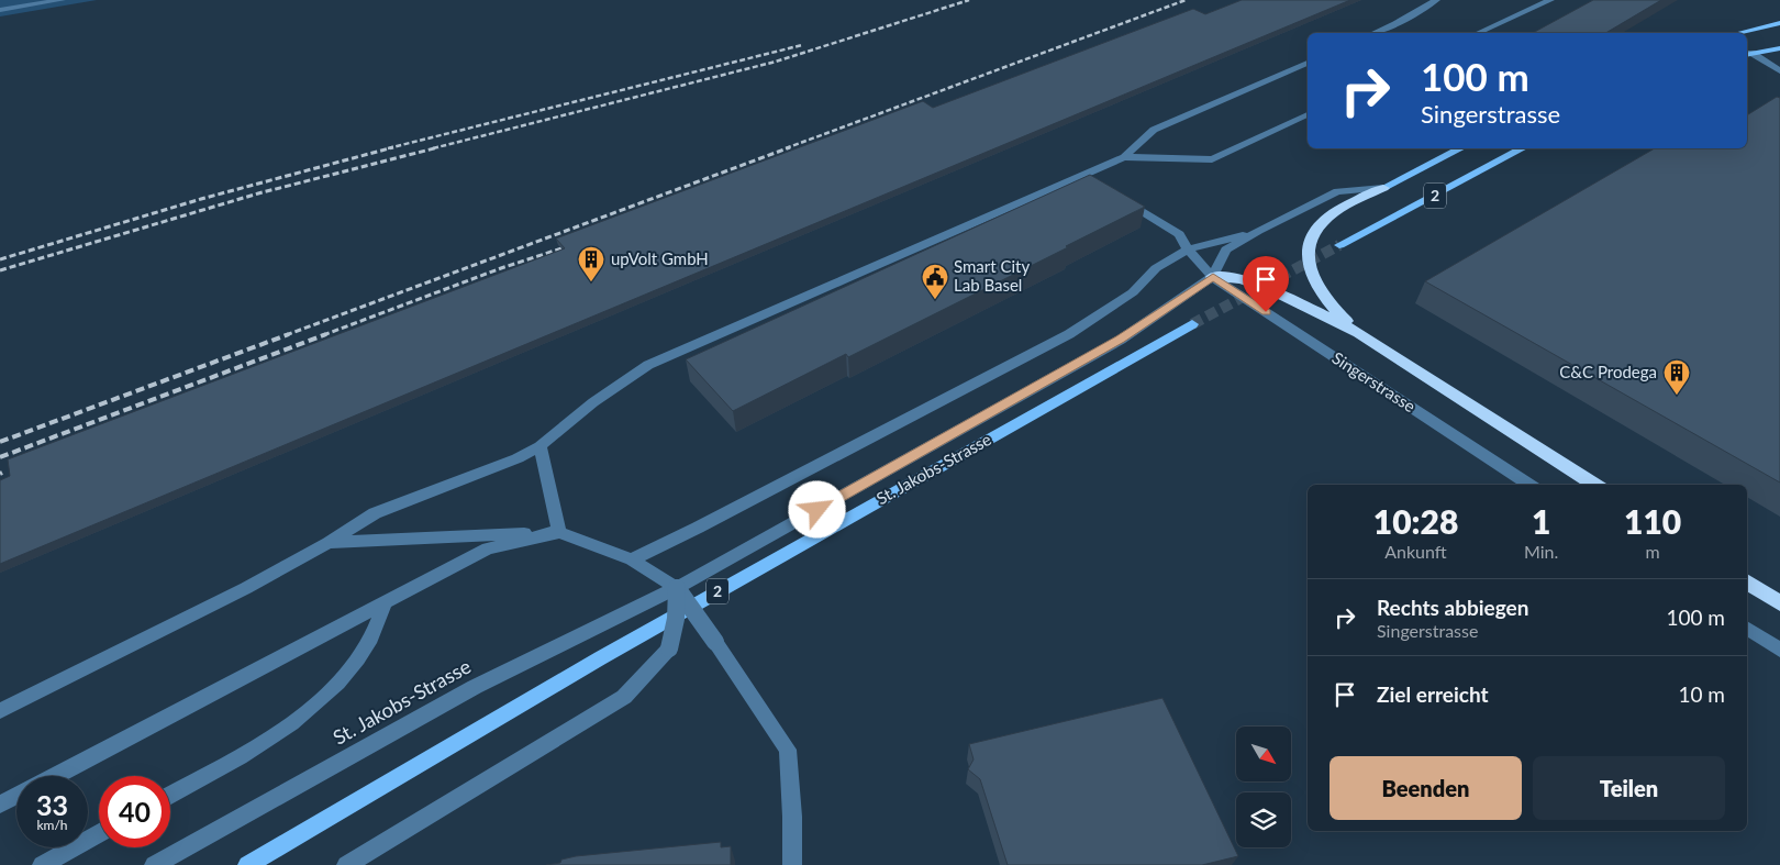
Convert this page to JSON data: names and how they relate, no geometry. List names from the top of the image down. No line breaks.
{"streets":{"main road":["2","St. Jakobs-Strasse"],"street":["Singerstrasse"]},"crossings":[["Singerstrasse","St. Jakobs-Strasse"]],"places":{"building":["upVolt GmbH","C&C Prodega"],"public building":["Smart City Lab Basel"]},"north":"bottom right","page":{"turn":["100 m","Singerstrasse"],"eta":["10:28","Ankunft","1","Min.","110","m"],"list":[{"name":"Rechts abbiegen","note":"Singerstrasse","value":"100 m"},{"name":"Ziel erreicht","value":"10 m"}],"buttons":["Beenden","Teilen"],"speed":"33 km/h","limit":"40"}}
